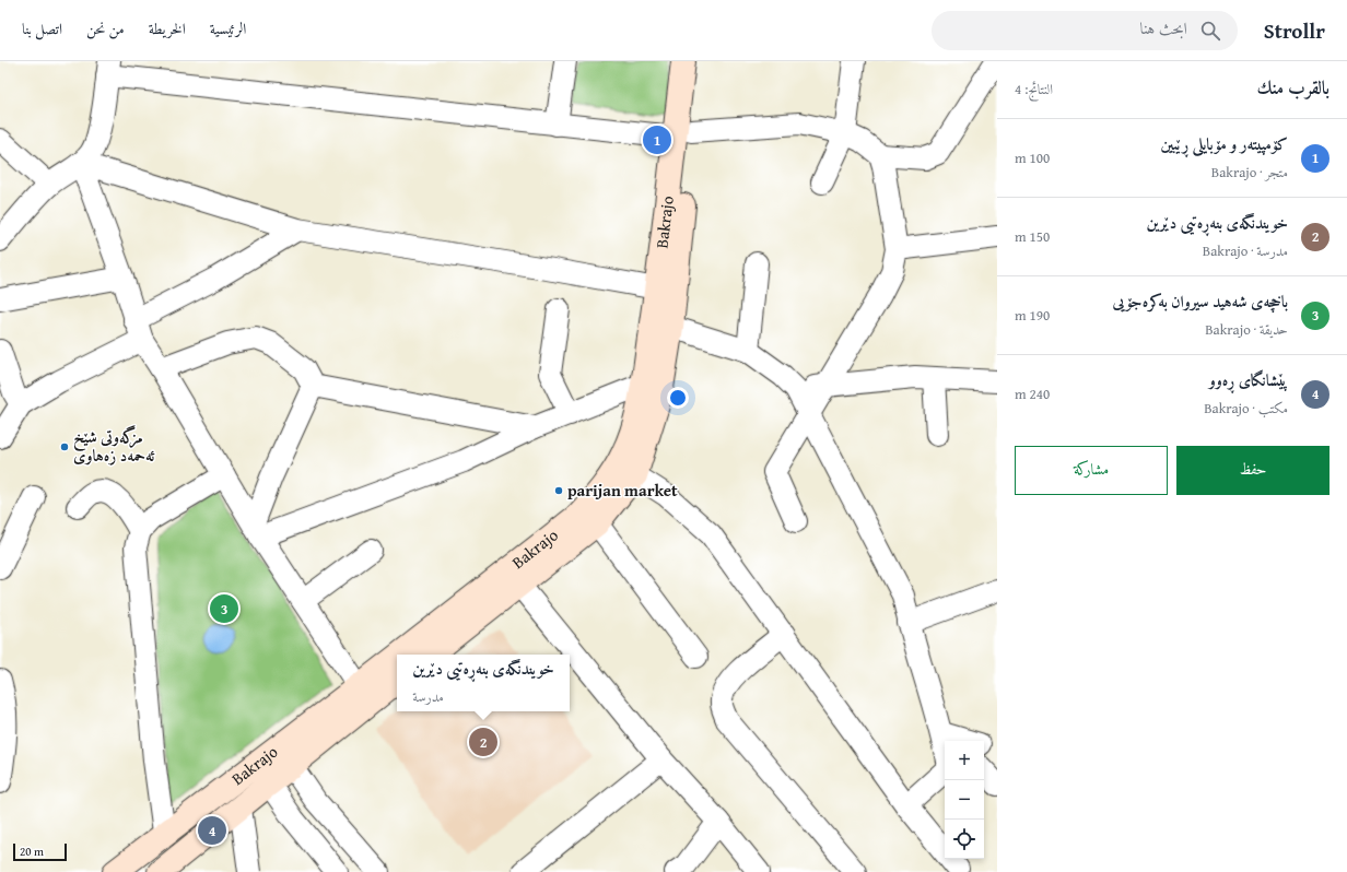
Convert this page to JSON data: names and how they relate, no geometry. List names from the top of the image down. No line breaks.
{"streets":{"street":["Bakrajo"]},"places":["مزگەوتی شێخ ئەحمەد زەهاوی","parijan market"],"scale_bar":"20 m","page":{"header":"Strollr","search":"ابحث هنا","nav":["الرئيسية","الخريطة","من نحن","اتصل بنا"],"heading":["بالقرب منك","النتائج: 4"],"list":[{"mark":"1","name":"کۆمپیتەر و مۆبایلی ڕێبین","note":"متجر · Bakrajo","value":"100 m"},{"mark":"2","name":"خویندنگەی بنەڕەتیی دێرین","note":"مدرسة · Bakrajo","value":"150 m"},{"mark":"3","name":"باخچەی شەهید سیروان بەکرەجۆیی","note":"حديقة · Bakrajo","value":"190 m"},{"mark":"4","name":"پێشانگای ڕەوو","note":"مكتب · Bakrajo","value":"240 m"}],"pins":["1","3","2","4"],"buttons":["حفظ","مشاركة"],"popup":["خویندنگەی بنەڕەتیی دێرین","مدرسة"],"map_buttons":["+","−"],"scale":"20 m"}}
